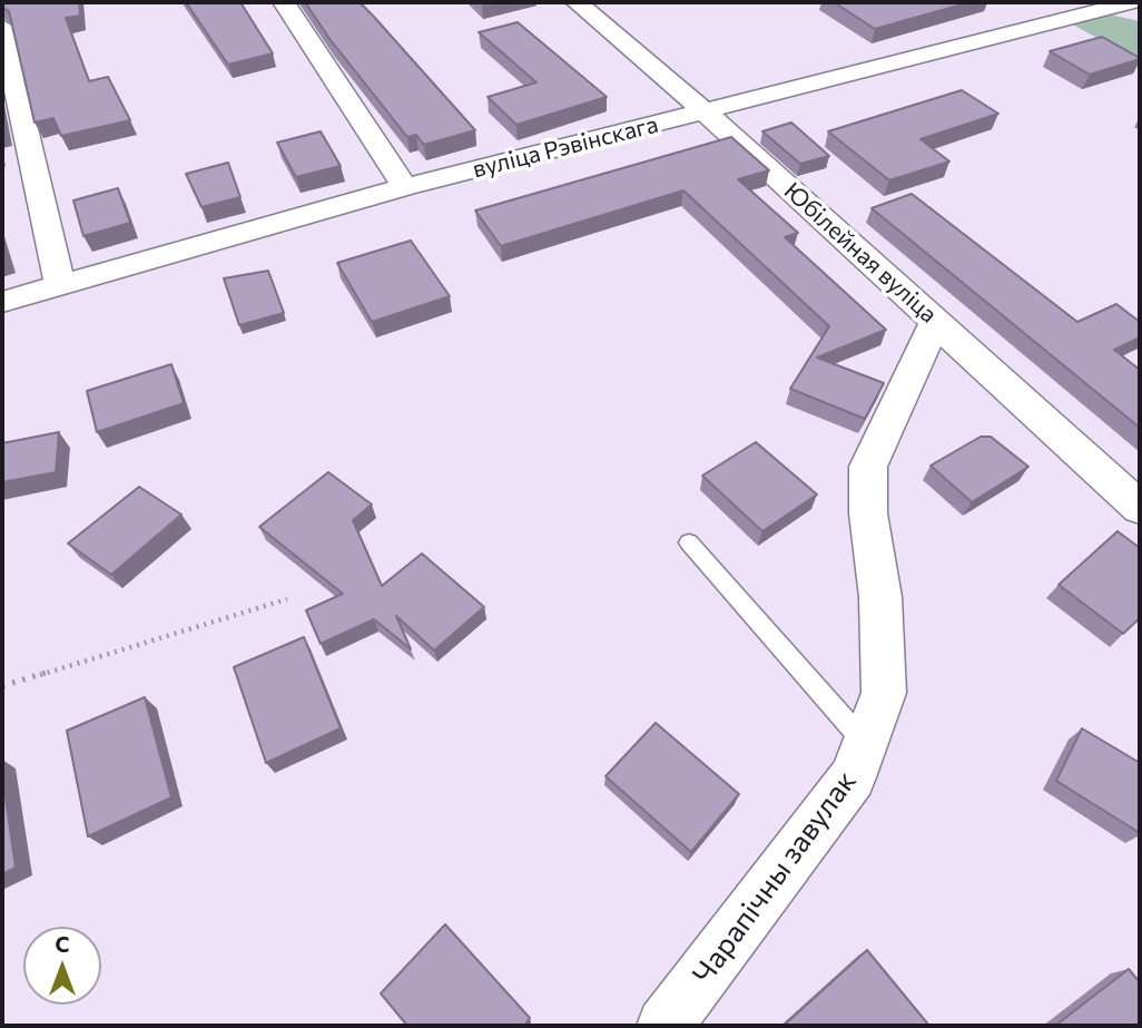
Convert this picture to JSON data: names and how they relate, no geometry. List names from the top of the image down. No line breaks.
{"streets":{"street":["вуліца Рэвінскага","Юбілейная вуліца","Чарапічны завулак"]},"crossings":[["вуліца Рэвінскага","Юбілейная вуліца"],["Юбілейная вуліца","Чарапічны завулак"]],"north":"top"}
